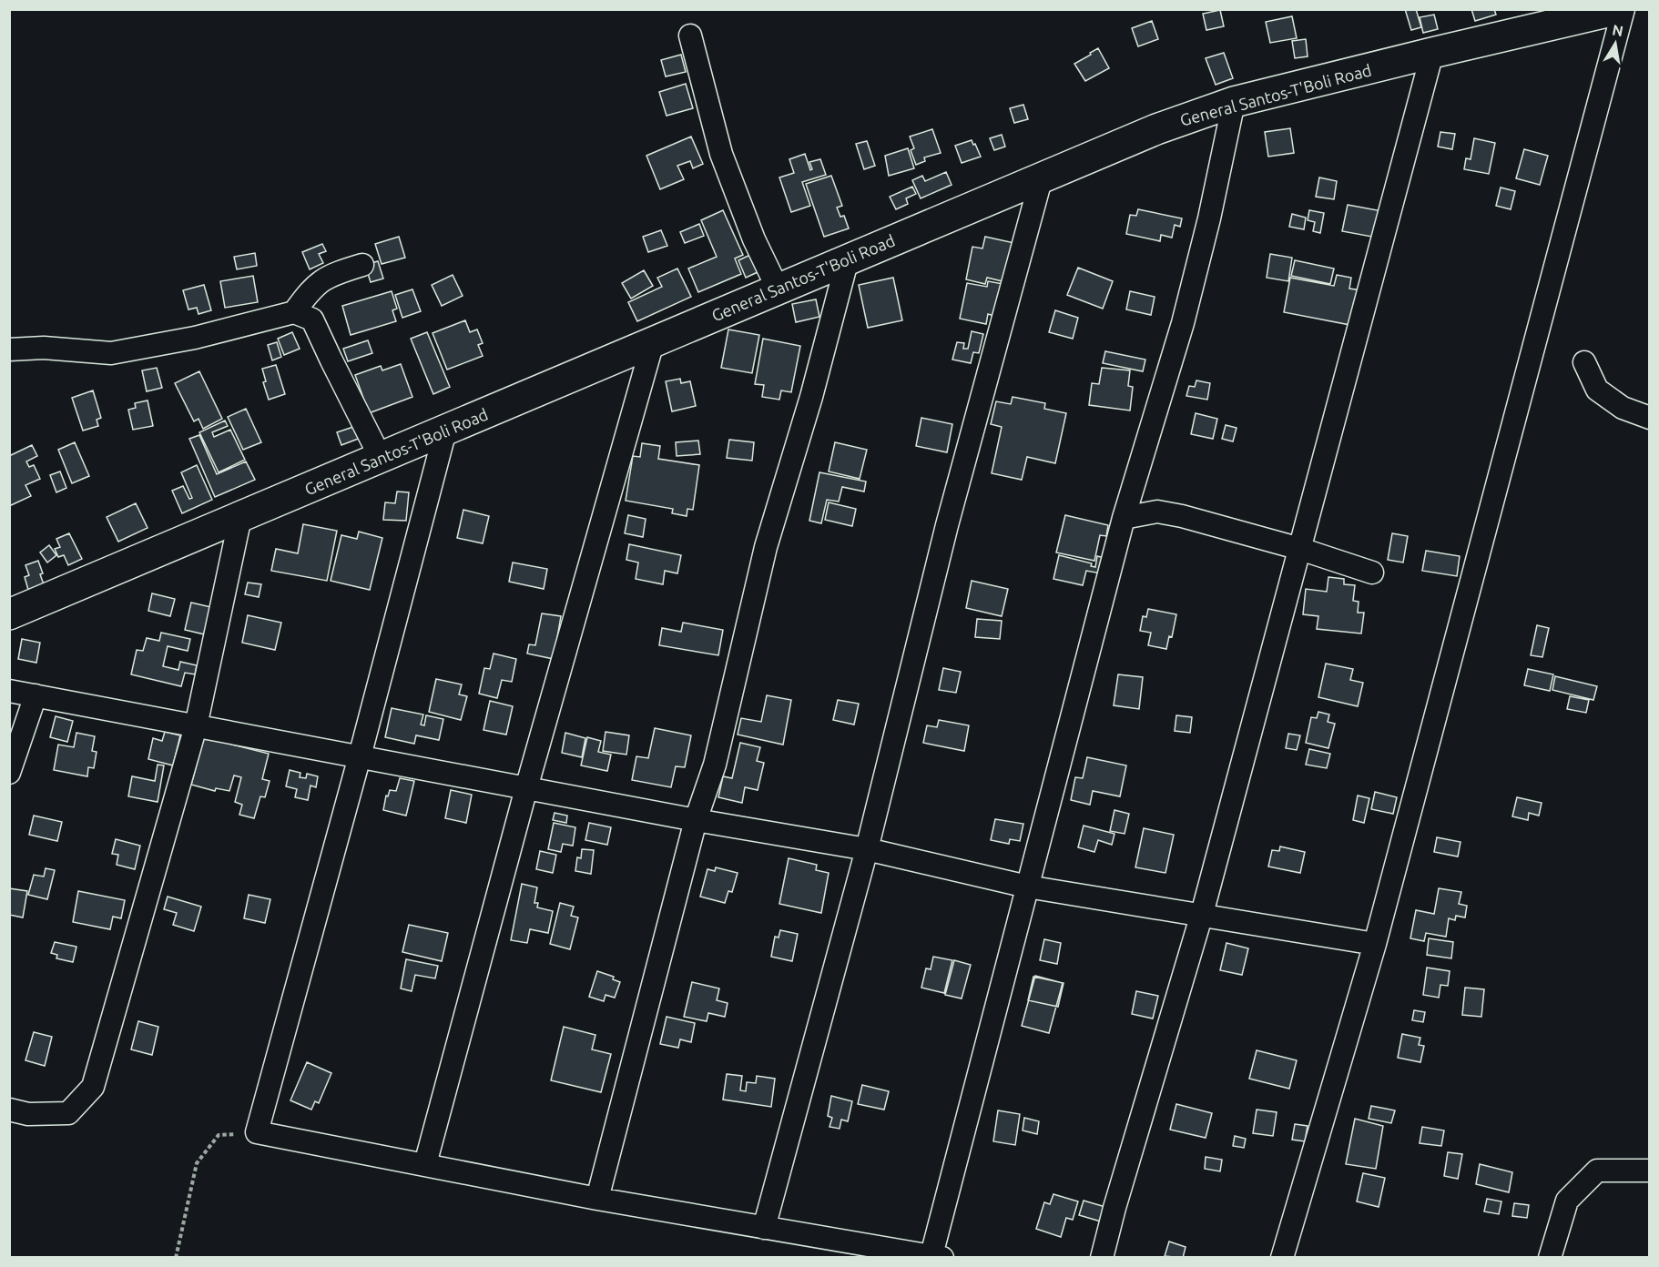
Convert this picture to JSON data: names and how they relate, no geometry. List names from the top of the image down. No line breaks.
{"streets":{"main road":["General Santos-T'Boli Road"]},"north":"top"}
